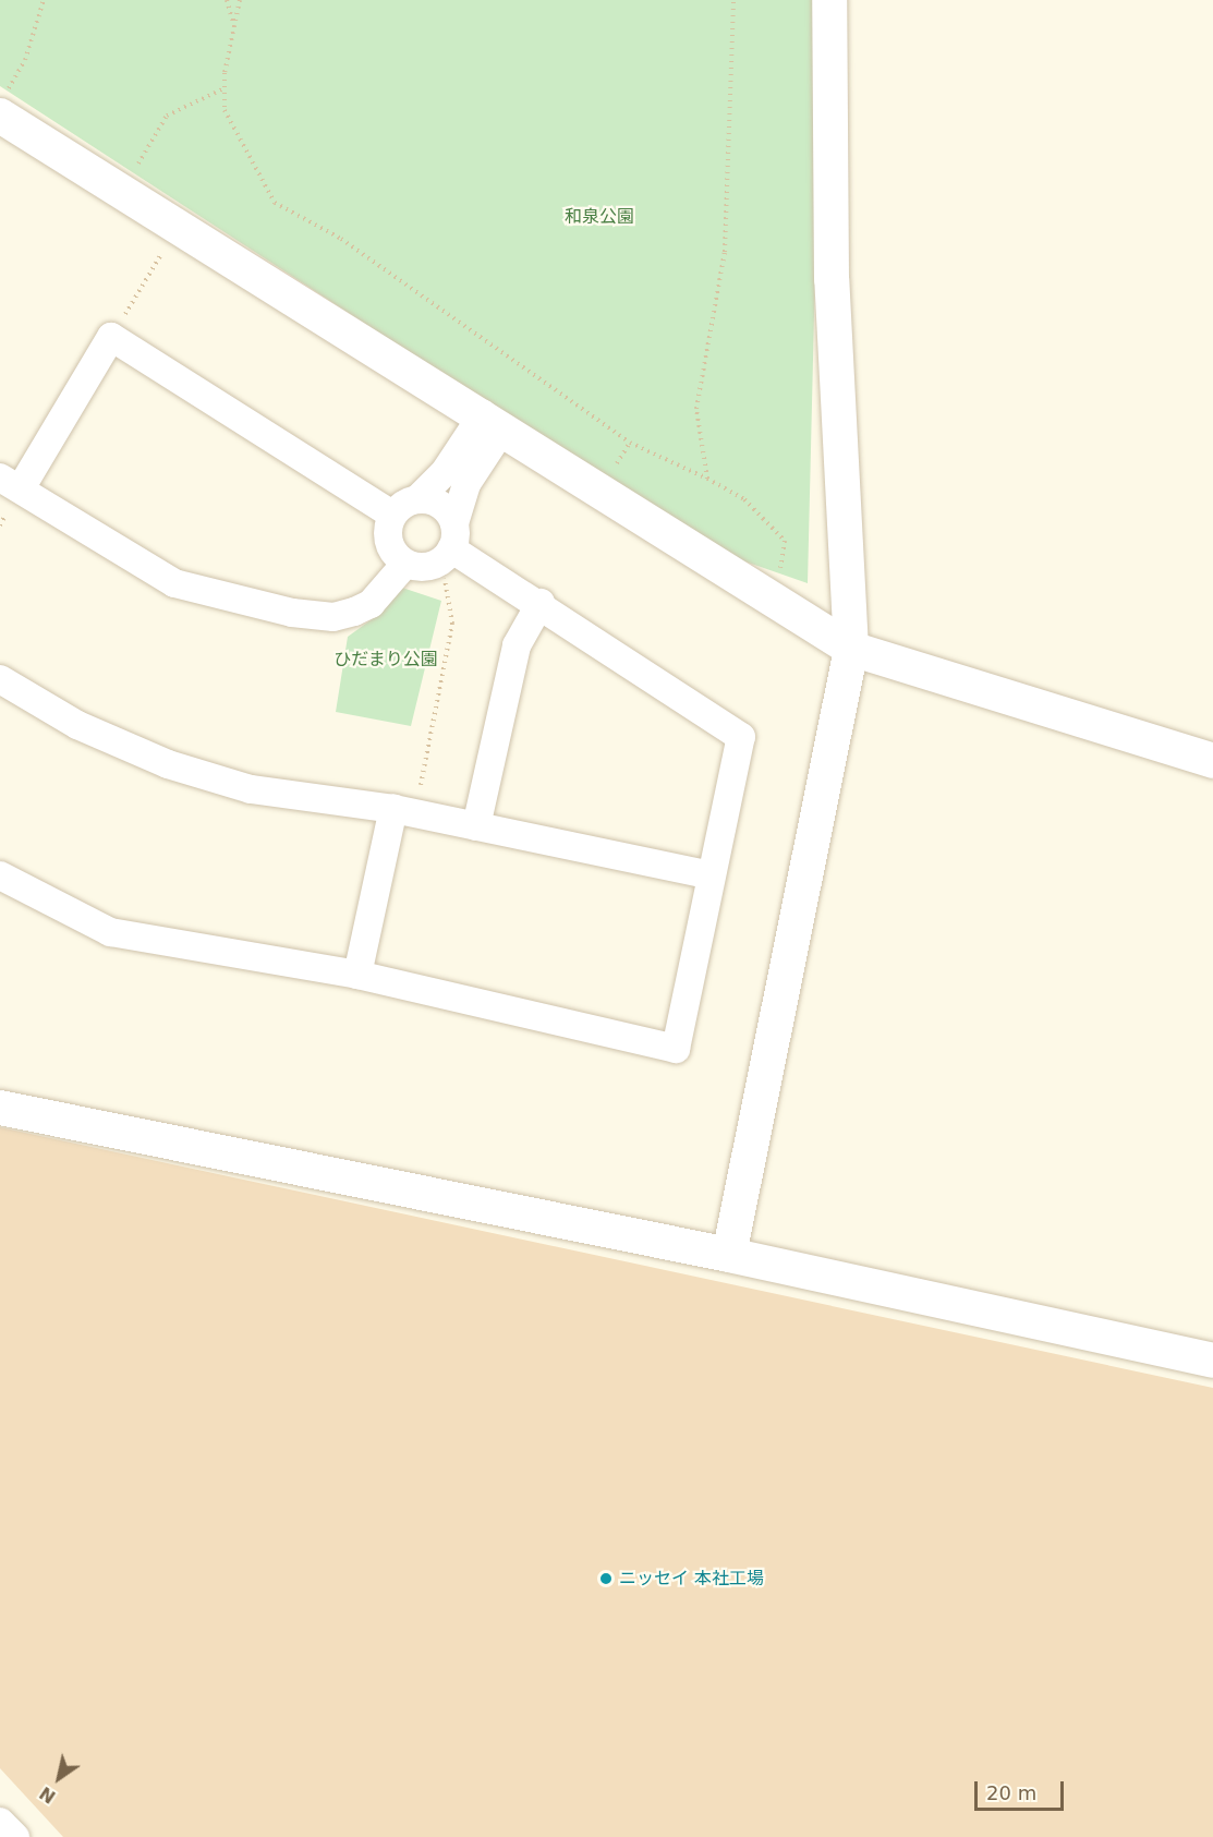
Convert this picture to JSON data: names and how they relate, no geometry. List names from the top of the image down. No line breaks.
{"parks":["和泉公園","ひだまり公園"],"places":["ニッセイ 本社工場"],"scale_bar":"20 m","north":"bottom left"}
